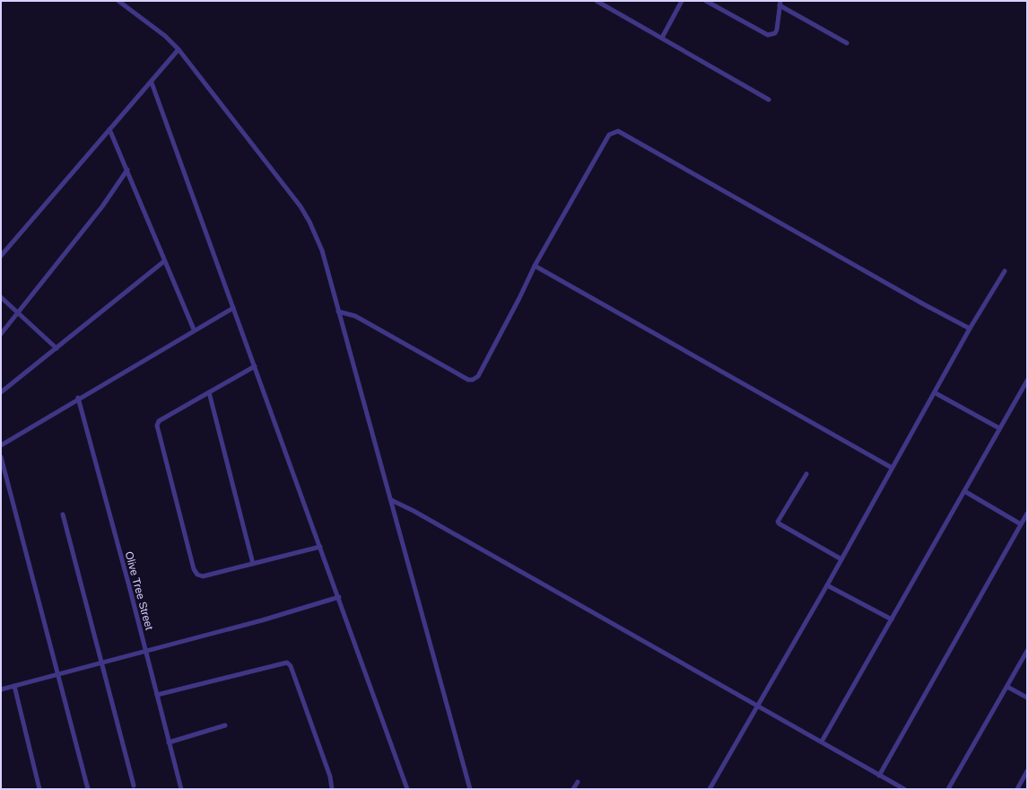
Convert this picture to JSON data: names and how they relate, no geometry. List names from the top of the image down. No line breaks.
{"streets":{"street":["Olive Tree Street"]}}
